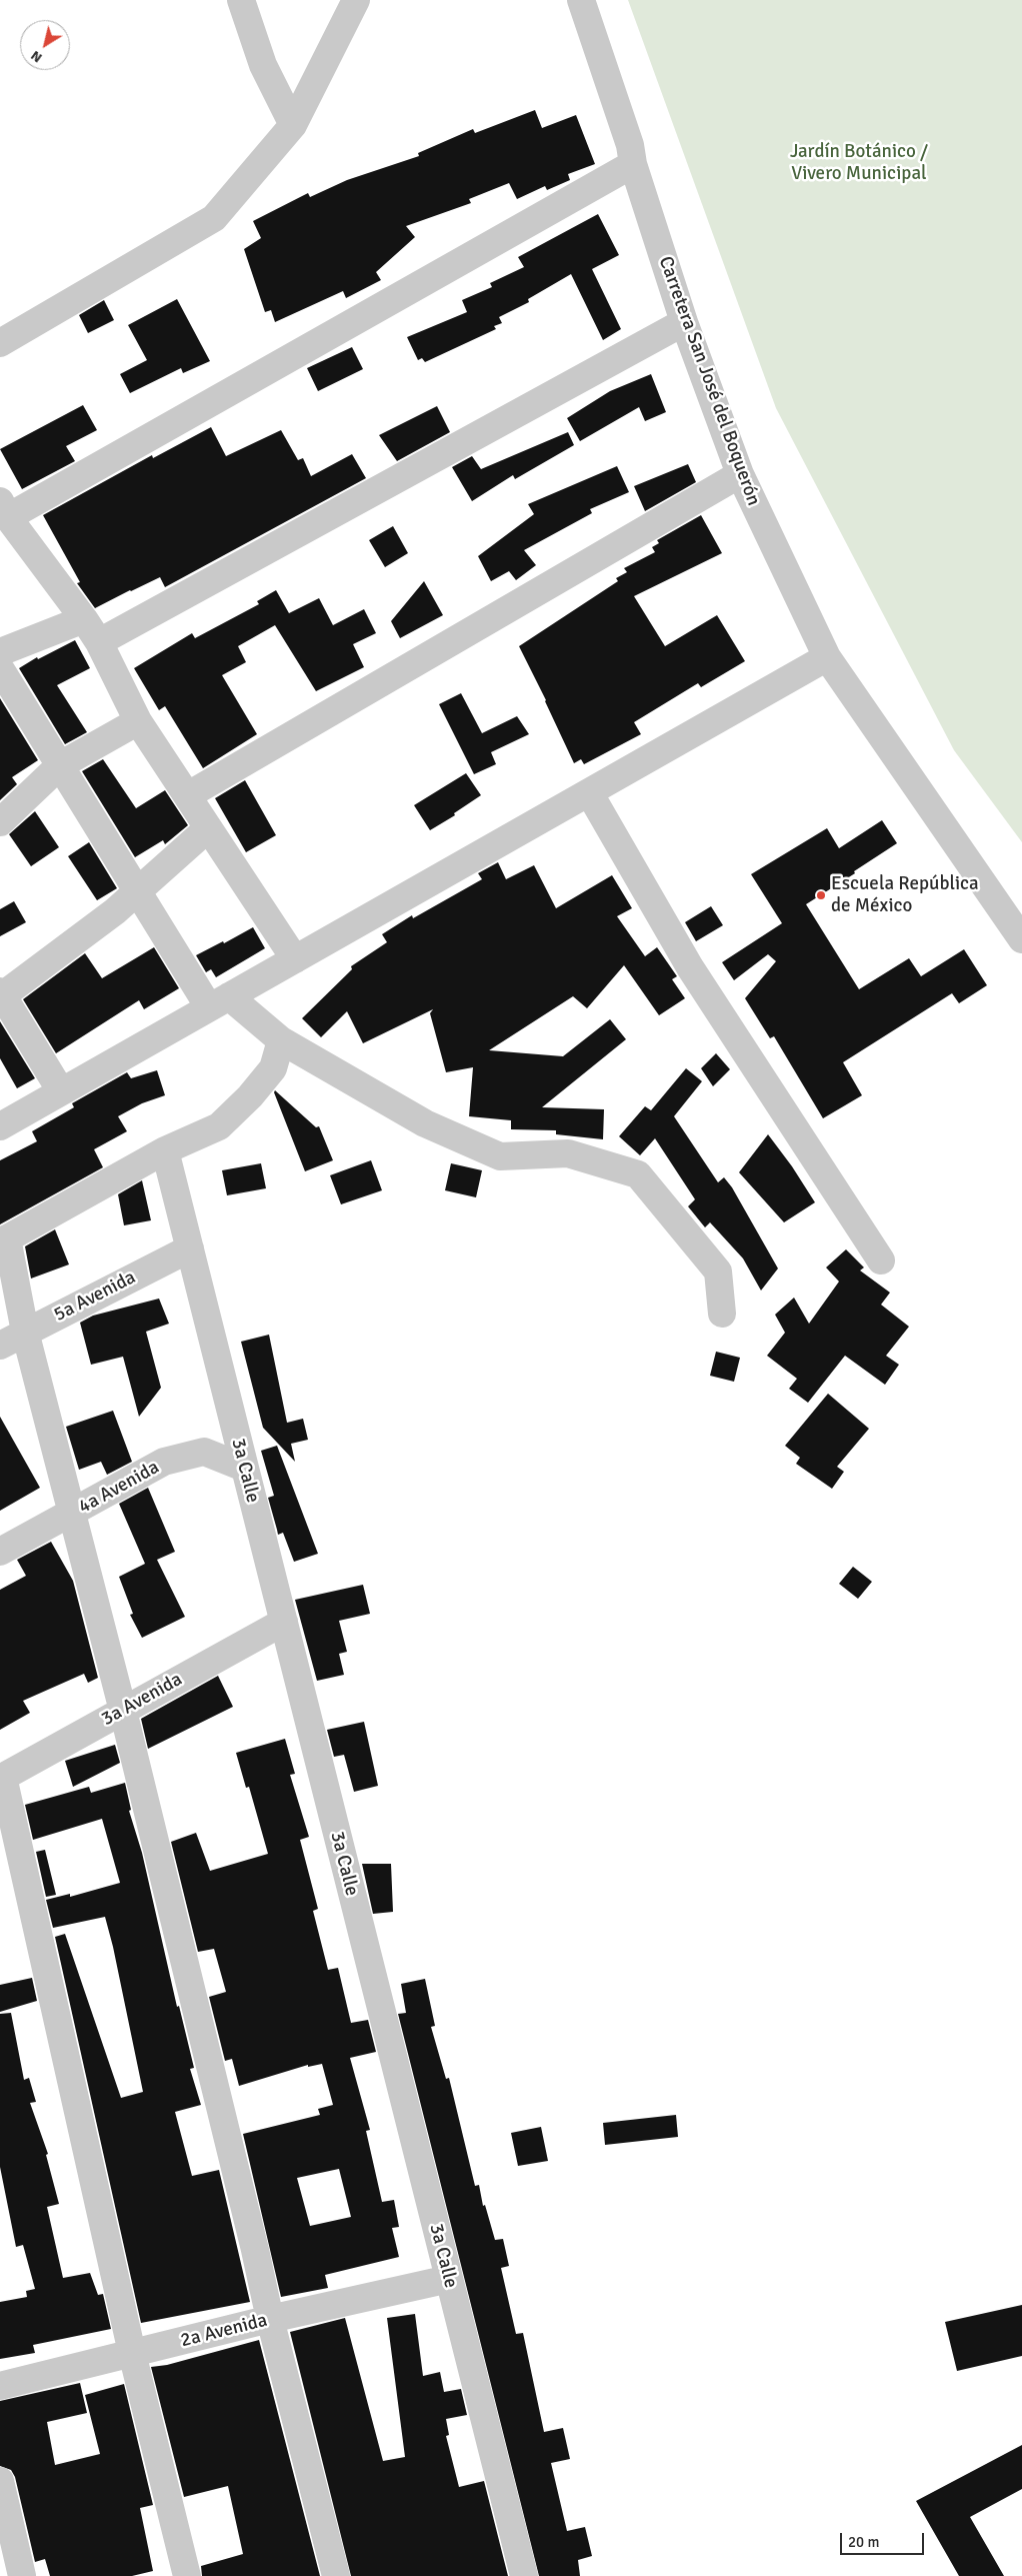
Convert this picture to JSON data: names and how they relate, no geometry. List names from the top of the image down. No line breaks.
{"streets":{"street":["Carretera San José del Boquerón","5a Avenida","3a Calle","4a Avenida","3a Avenida","2a Avenida"]},"crossings":[["5a Avenida","3a Calle"],["3a Calle","4a Avenida"],["3a Calle","3a Avenida"],["3a Calle","2a Avenida"]],"parks":["Jardín Botánico / Vivero Municipal"],"places":["Escuela República de México"],"scale_bar":"20 m","north":"bottom left"}
